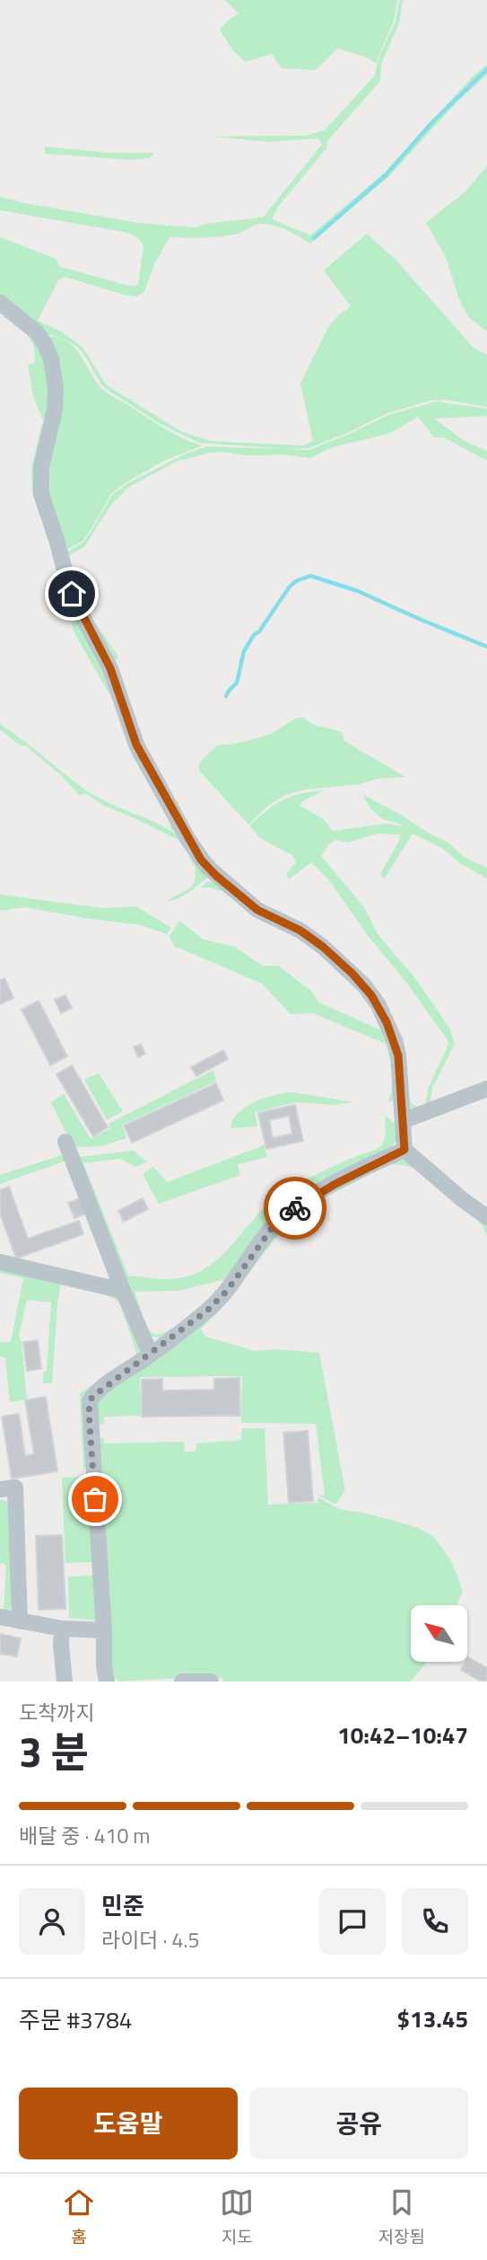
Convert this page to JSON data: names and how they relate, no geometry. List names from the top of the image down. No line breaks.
{"north":"top left","page":{"heading":["3 분","도착까지","10:42–10:47"],"panel":["민준","라이더 · 4.5","주문 #3784","$13.45"],"bar":"배달 중 · 410 m","buttons":["도움말","공유"],"tabs":["홈","지도","저장됨"]}}
